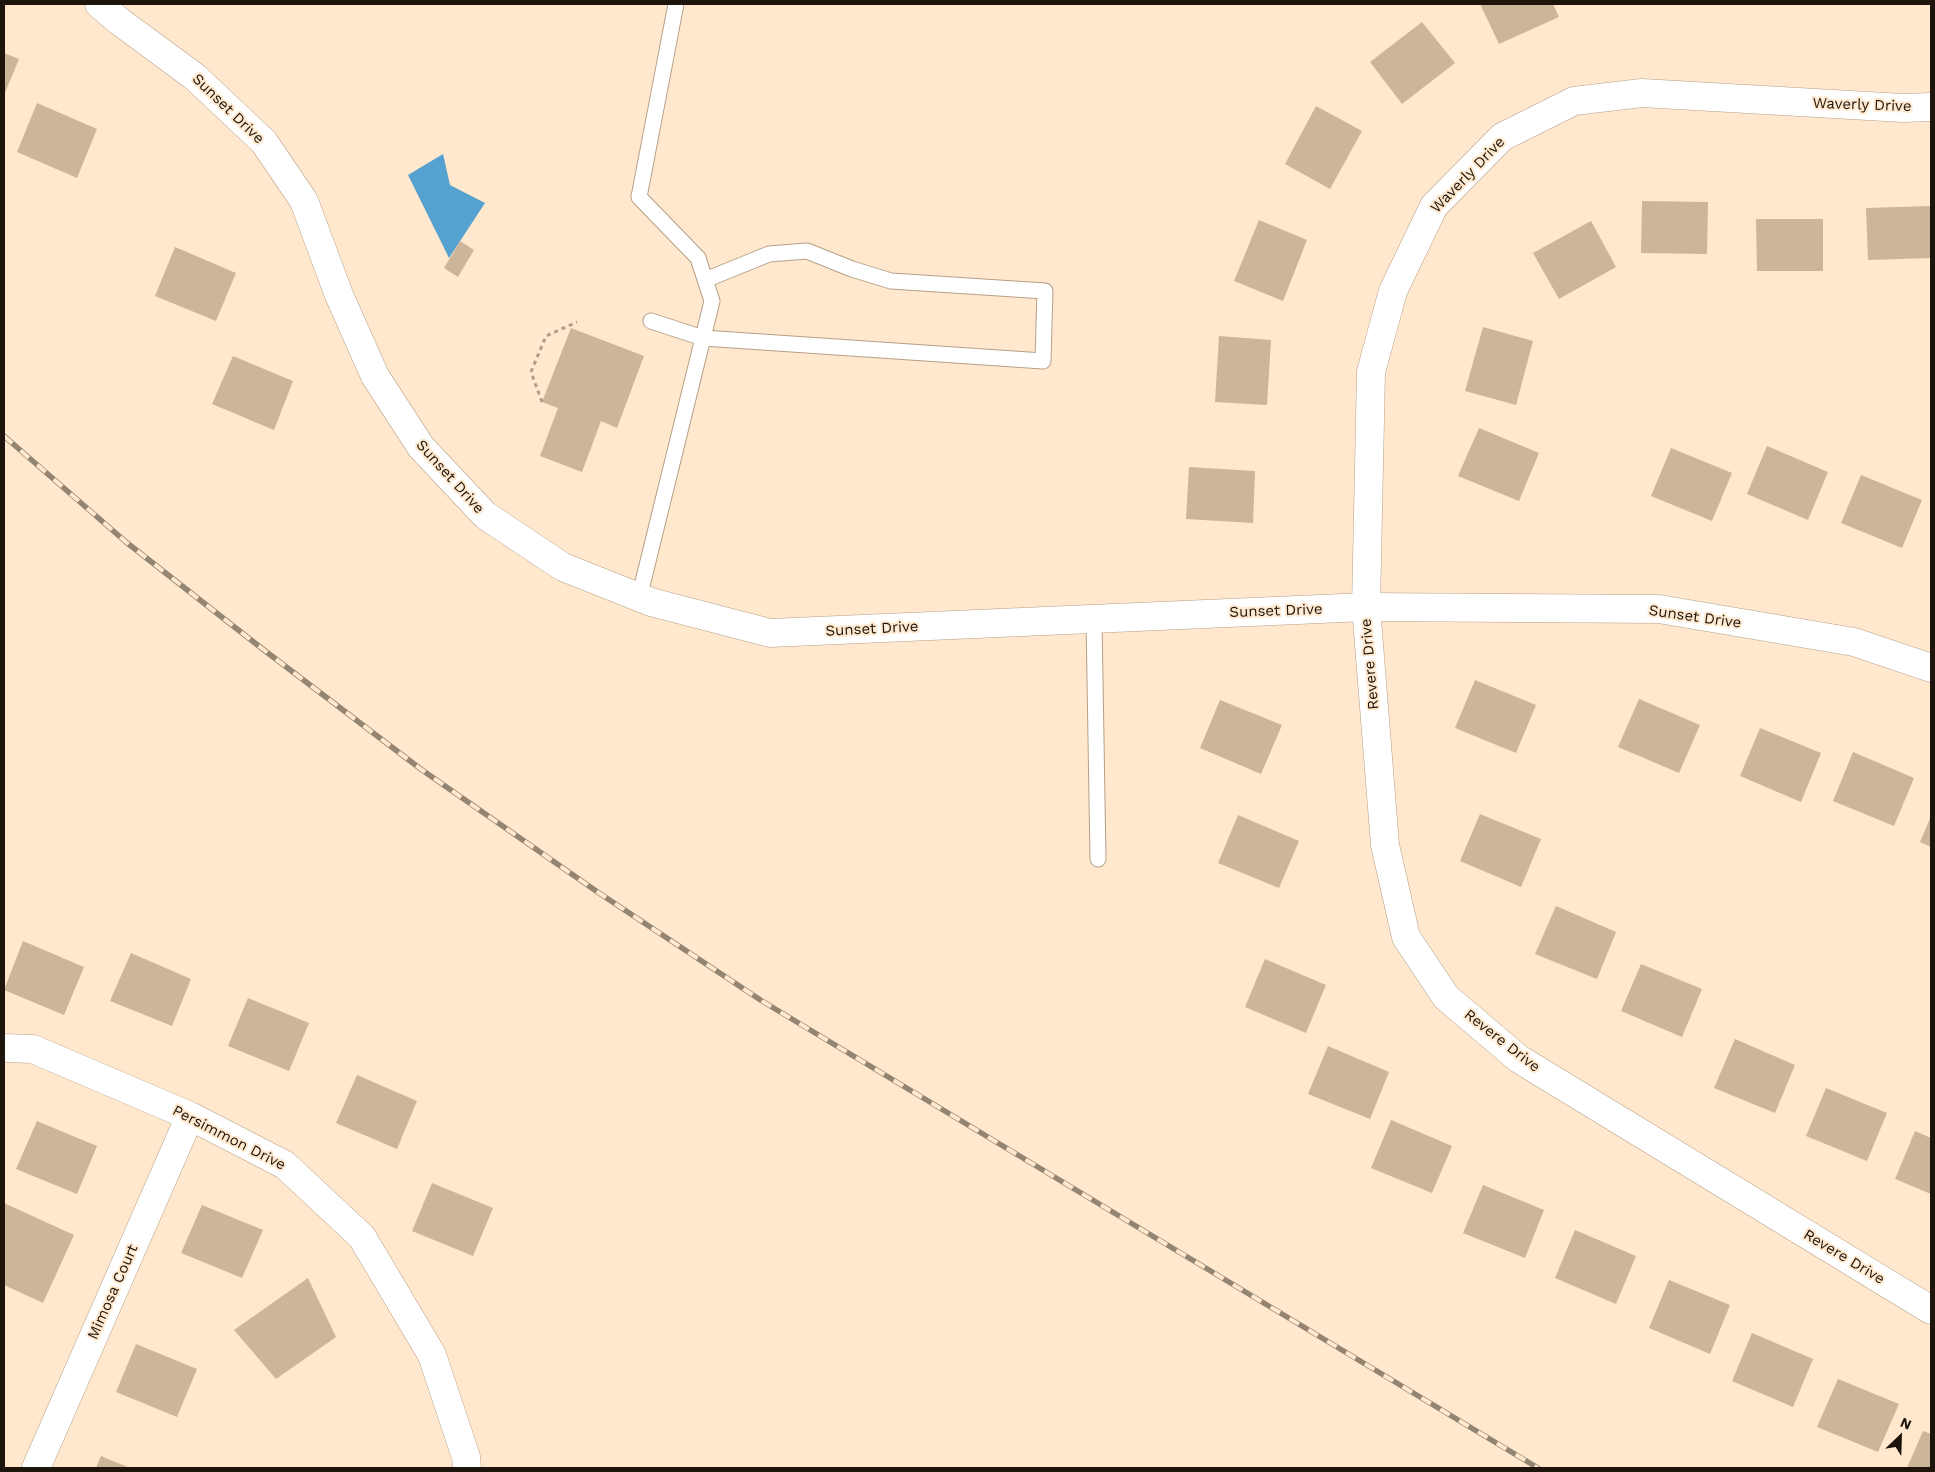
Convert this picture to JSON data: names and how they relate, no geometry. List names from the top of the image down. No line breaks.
{"streets":{"street":["Waverly Drive","Sunset Drive","Revere Drive","Persimmon Drive","Mimosa Court"]},"crossings":[["Waverly Drive","Sunset Drive"],["Waverly Drive","Revere Drive"],["Sunset Drive","Revere Drive"],["Persimmon Drive","Mimosa Court"]],"north":"top right"}
